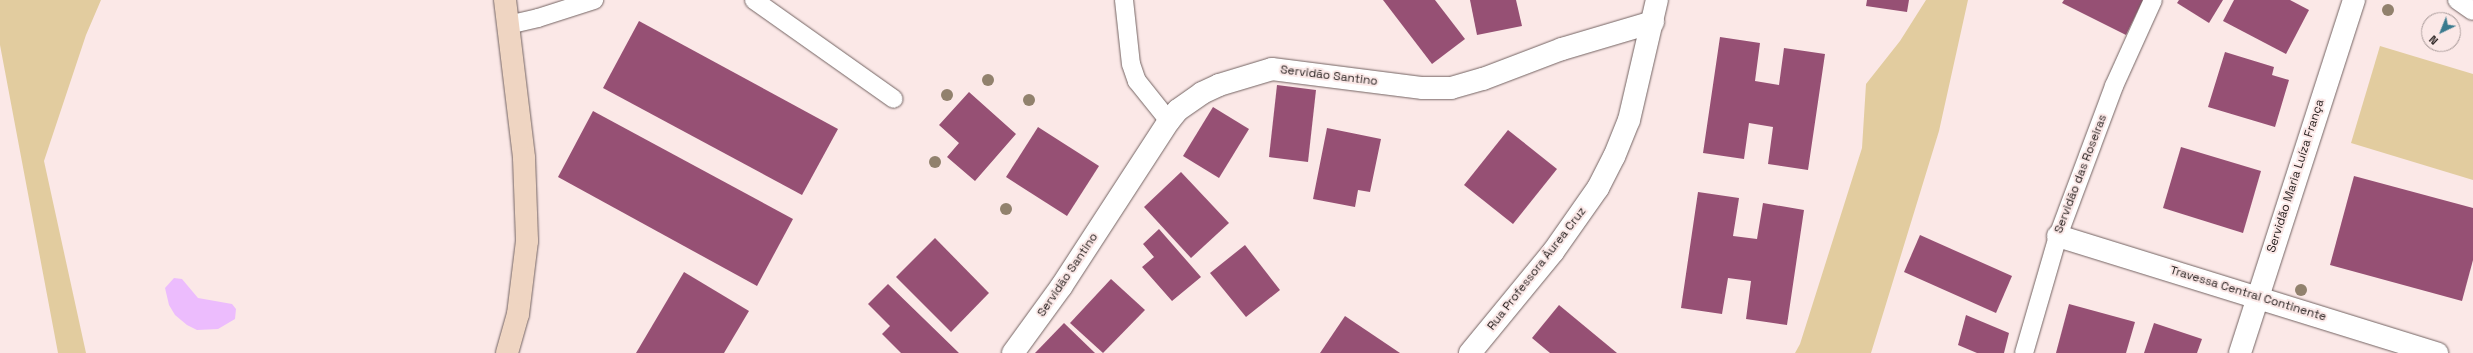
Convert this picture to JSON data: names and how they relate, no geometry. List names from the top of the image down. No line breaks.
{"streets":{"street":["Servidão Santino","Servidão Maria Luíza França","Rua Professora Áurea Cruz","Travessa Central Continente"],"lane":["Servidão das Roseiras"]},"crossings":[["Servidão Santino","Rua Professora Áurea Cruz"],["Servidão das Roseiras","Travessa Central Continente"],["Servidão Maria Luíza França","Travessa Central Continente"]],"north":"bottom left"}
